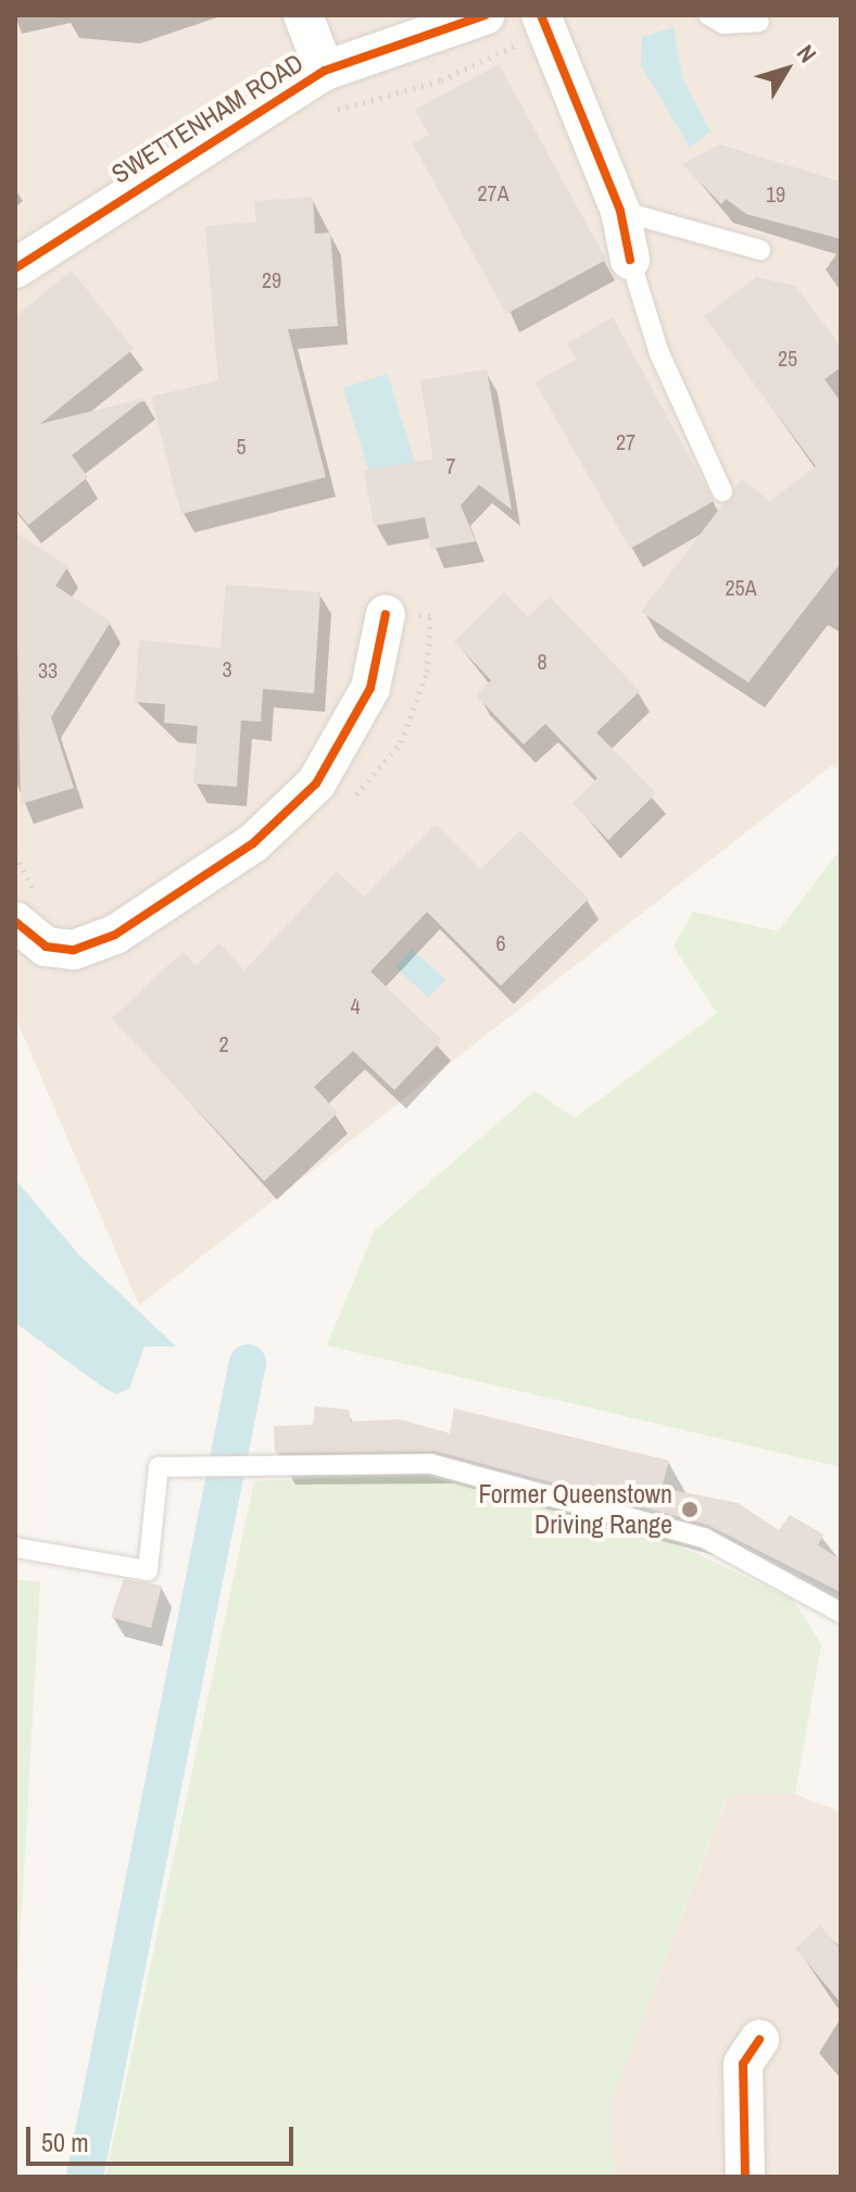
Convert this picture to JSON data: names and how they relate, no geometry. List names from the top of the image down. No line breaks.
{"streets":{"street":["SWETTENHAM ROAD"]},"places":["Former Queenstown Driving Range"],"house_numbers":["27A","19","29","25","27","5","7","25A","8","3","33","6","4","2"],"scale_bar":"50 m","north":"top right"}
